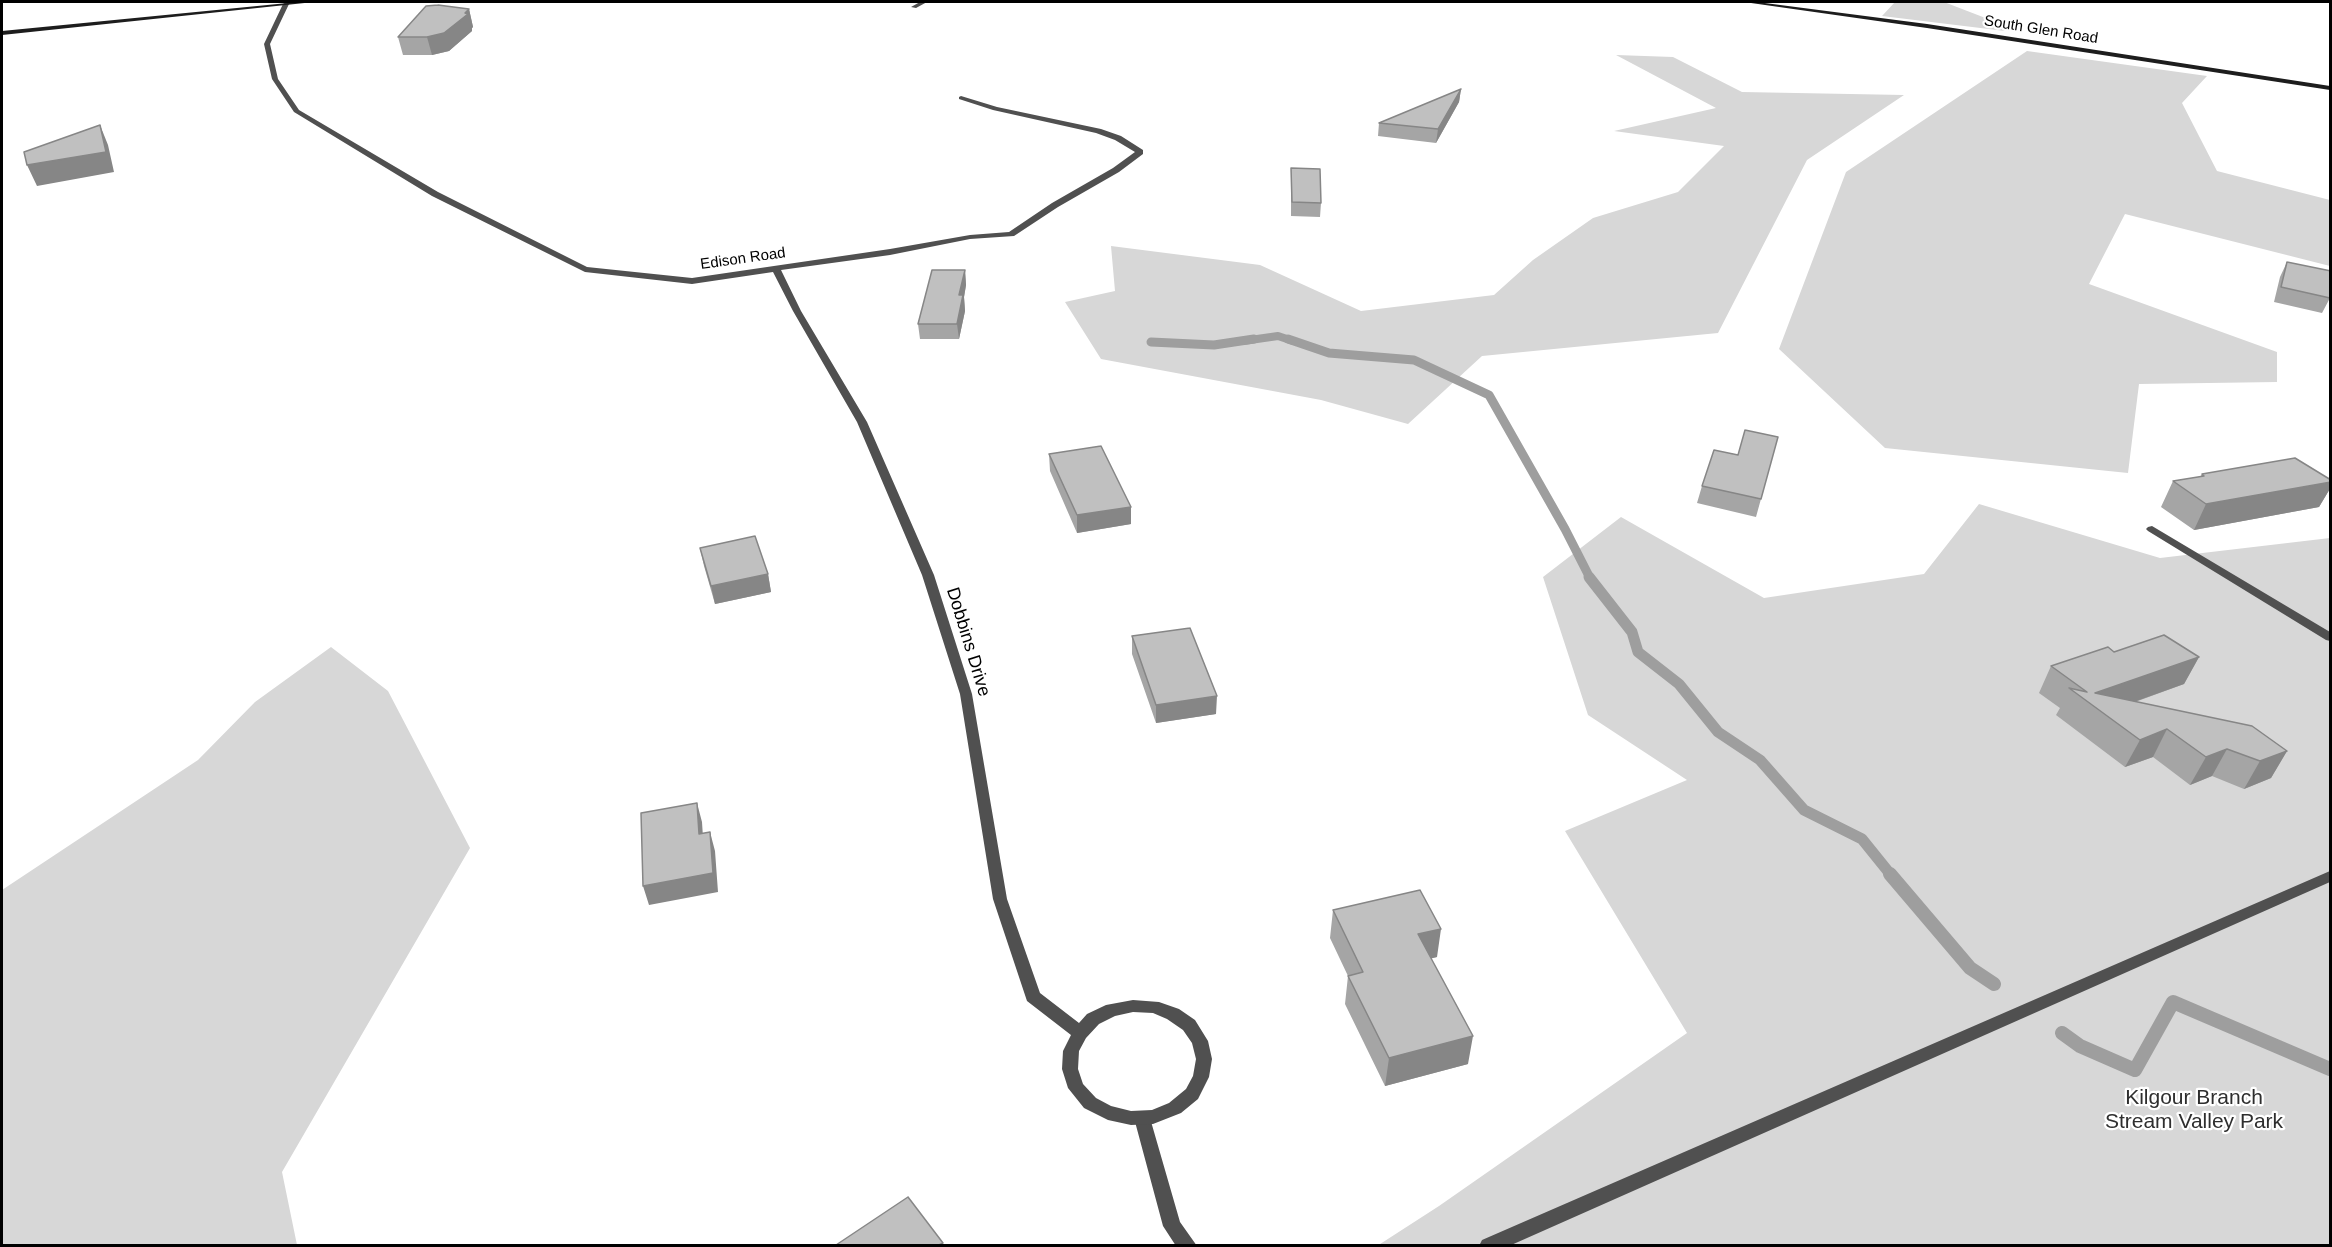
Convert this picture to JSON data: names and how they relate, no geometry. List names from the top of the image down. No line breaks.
{"streets":{"main road":["South Glen Road"],"street":["Edison Road","Dobbins Drive"]},"crossings":[["Edison Road","Dobbins Drive"]],"parks":["Kilgour Branch Stream Valley Park"]}
